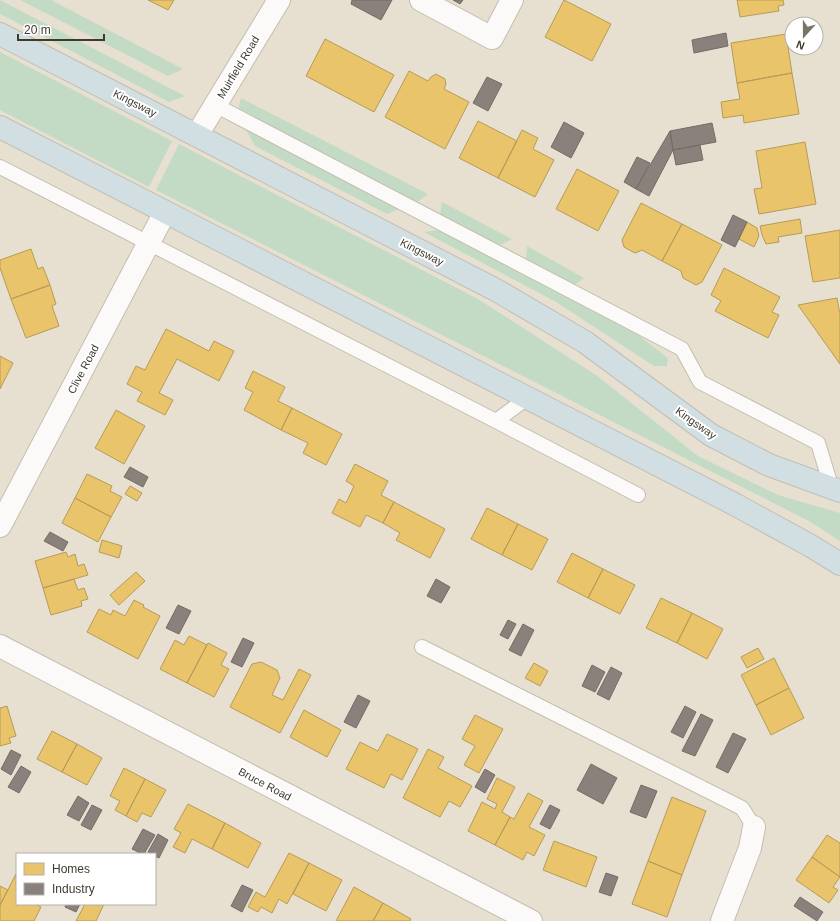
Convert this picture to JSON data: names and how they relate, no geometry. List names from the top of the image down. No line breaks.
{"streets":{"highway":["Kingsway"],"street":["Muirfield Road","Clive Road","Bruce Road"]},"crossings":[["Muirfield Road","Kingsway"]],"legend":["Homes","Industry"],"scale_bar":"20 m","north":"bottom"}
